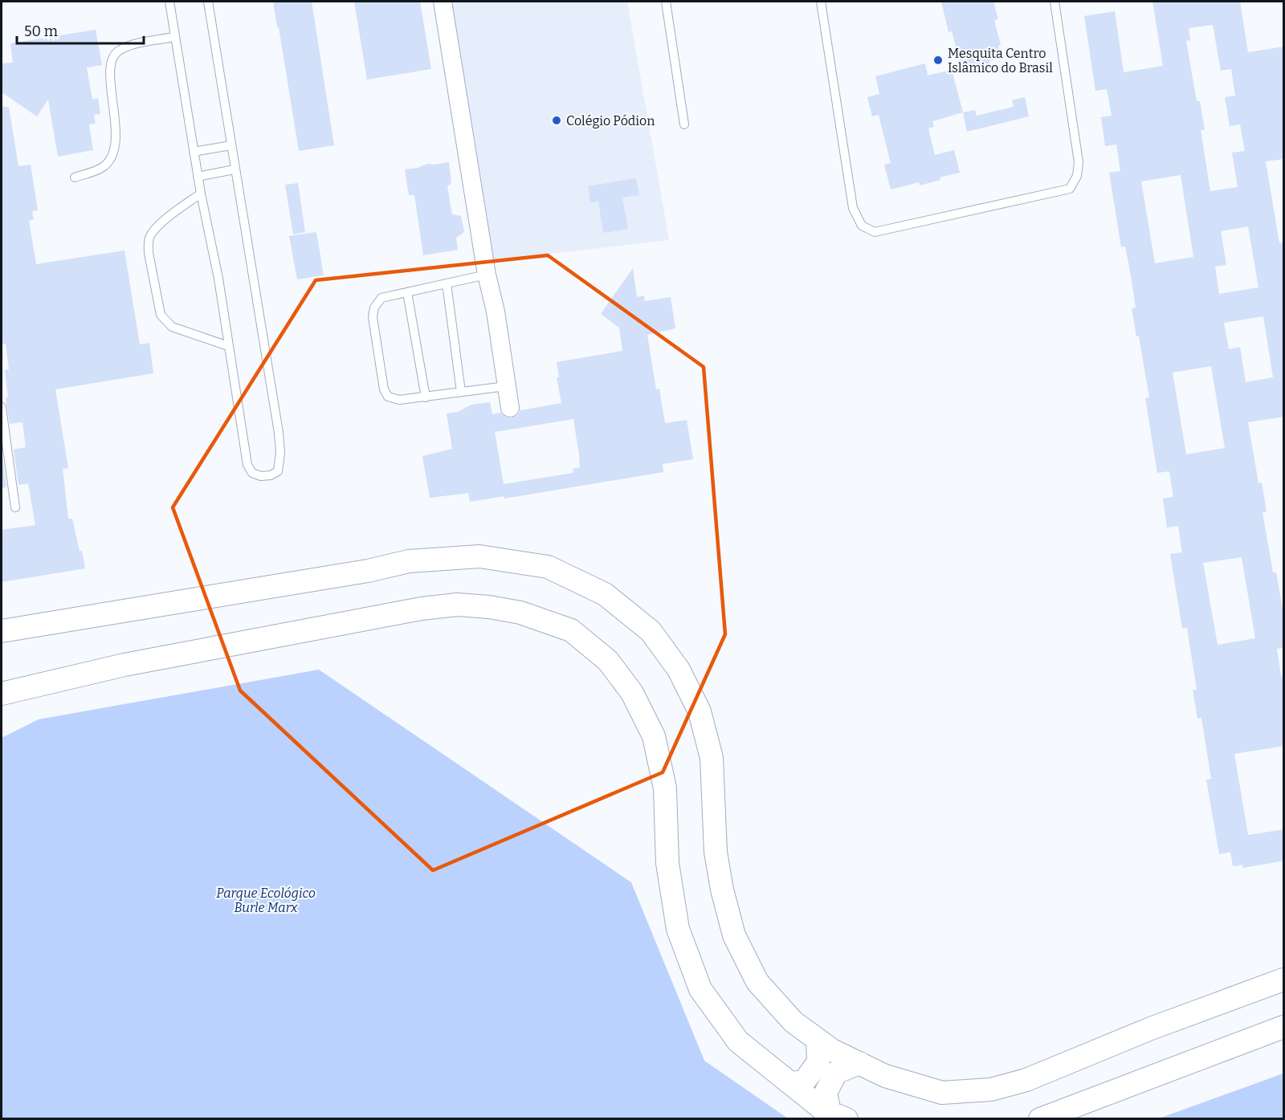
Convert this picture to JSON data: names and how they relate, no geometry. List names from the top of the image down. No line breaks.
{"parks":["Parque Ecológico Burle Marx"],"places":["Mesquita Centro Islâmico do Brasil","Colégio Pódion"],"scale_bar":"50 m"}
